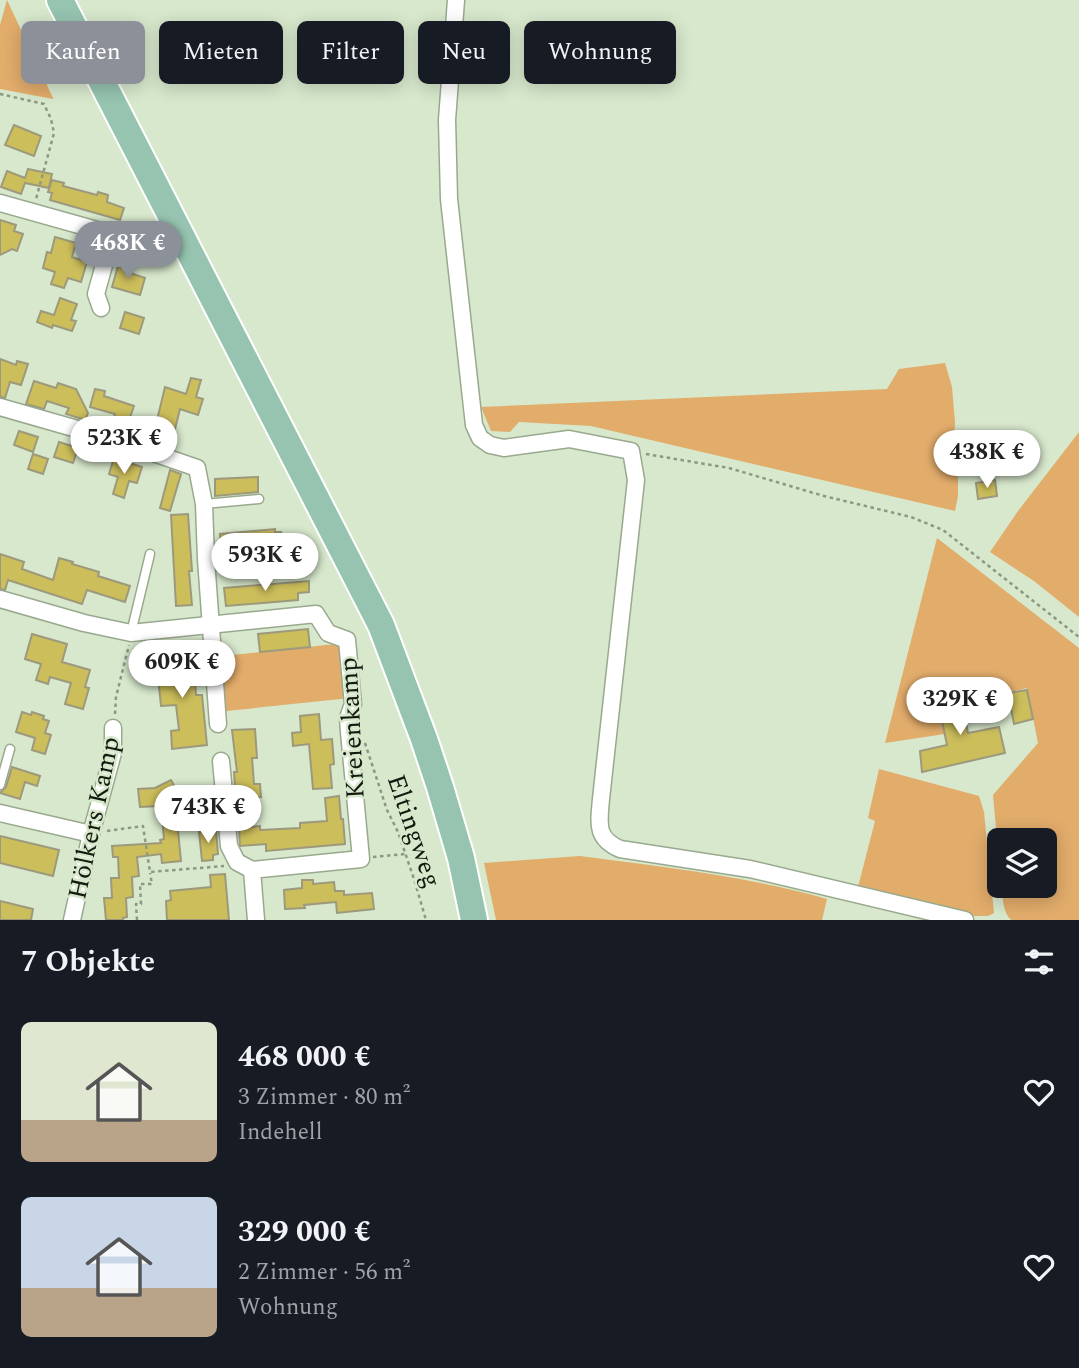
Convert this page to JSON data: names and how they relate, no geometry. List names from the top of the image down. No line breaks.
{"streets":{"street":["Kreienkamp","Hölkers Kamp"],"path":["Eltingweg"]},"page":{"chip":["Kaufen","Mieten","Filter","Neu","Wohnung"],"price":["468K €","523K €","438K €","593K €","609K €","329K €","743K €"],"heading":"7 Objekte","list":[{"name":"468 000 €","note":"3 Zimmer · 80 m² · Indehell"},{"name":"329 000 €","note":"2 Zimmer · 56 m² · Wohnung"}]}}
